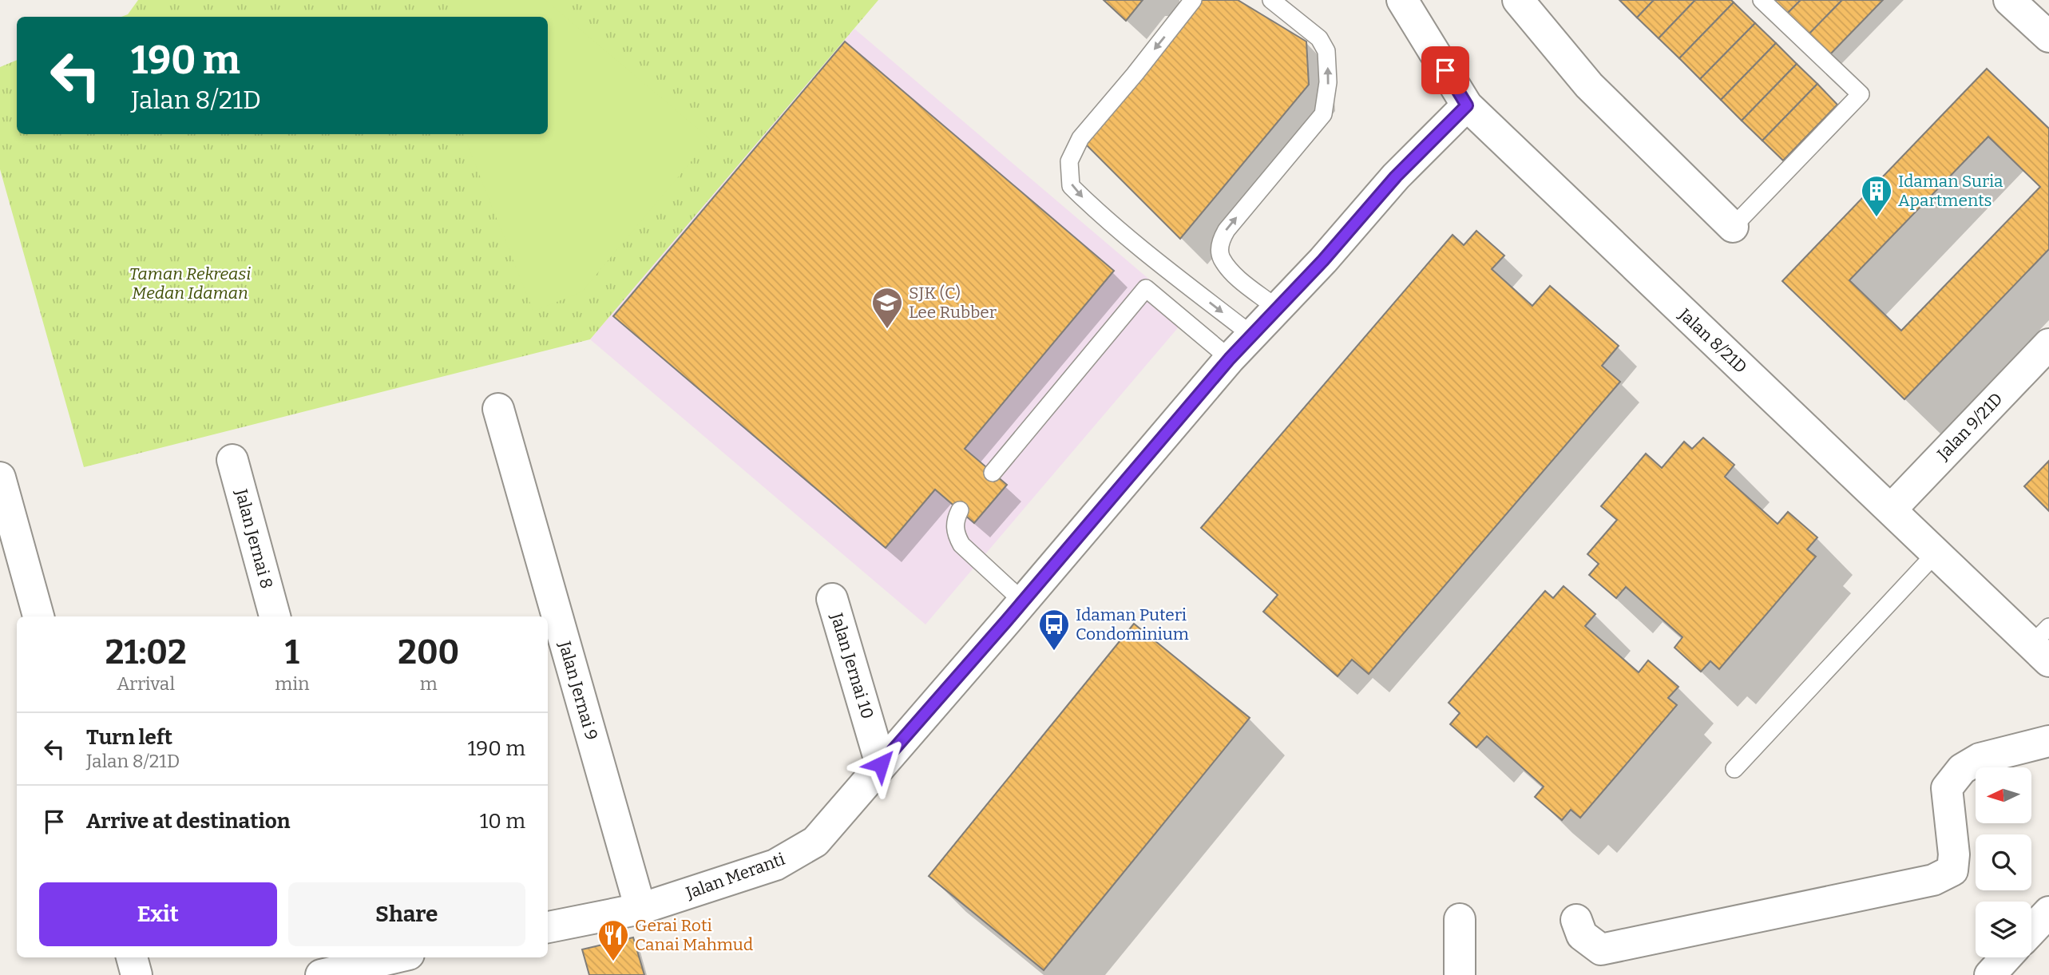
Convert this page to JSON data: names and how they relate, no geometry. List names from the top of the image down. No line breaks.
{"streets":{"street":["Jalan 8/21D","Jalan 9/21D","Jalan Jernai 8","Jalan Jernai 10","Jalan Jernai 9","Jalan Meranti"]},"crossings":[["Jalan 8/21D","Jalan 9/21D"],["Jalan 8/21D","Jalan Meranti"],["Jalan Jernai 10","Jalan Meranti"],["Jalan Jernai 9","Jalan Meranti"]],"parks":["Taman Rekreasi Medan Idaman"],"places":{"building":["Idaman Suria Apartments"],"school or university":["SJK (C) Lee Rubber"],"bus stop":["Idaman Puteri Condominium"],"restaurant":["Gerai Roti Canai Mahmud"]},"north":"left","page":{"turn":["190 m","Jalan 8/21D"],"eta":["21:02","Arrival","1","min","200","m"],"list":[{"name":"Turn left","note":"Jalan 8/21D","value":"190 m"},{"name":"Arrive at destination","value":"10 m"}],"buttons":["Exit","Share"]}}
